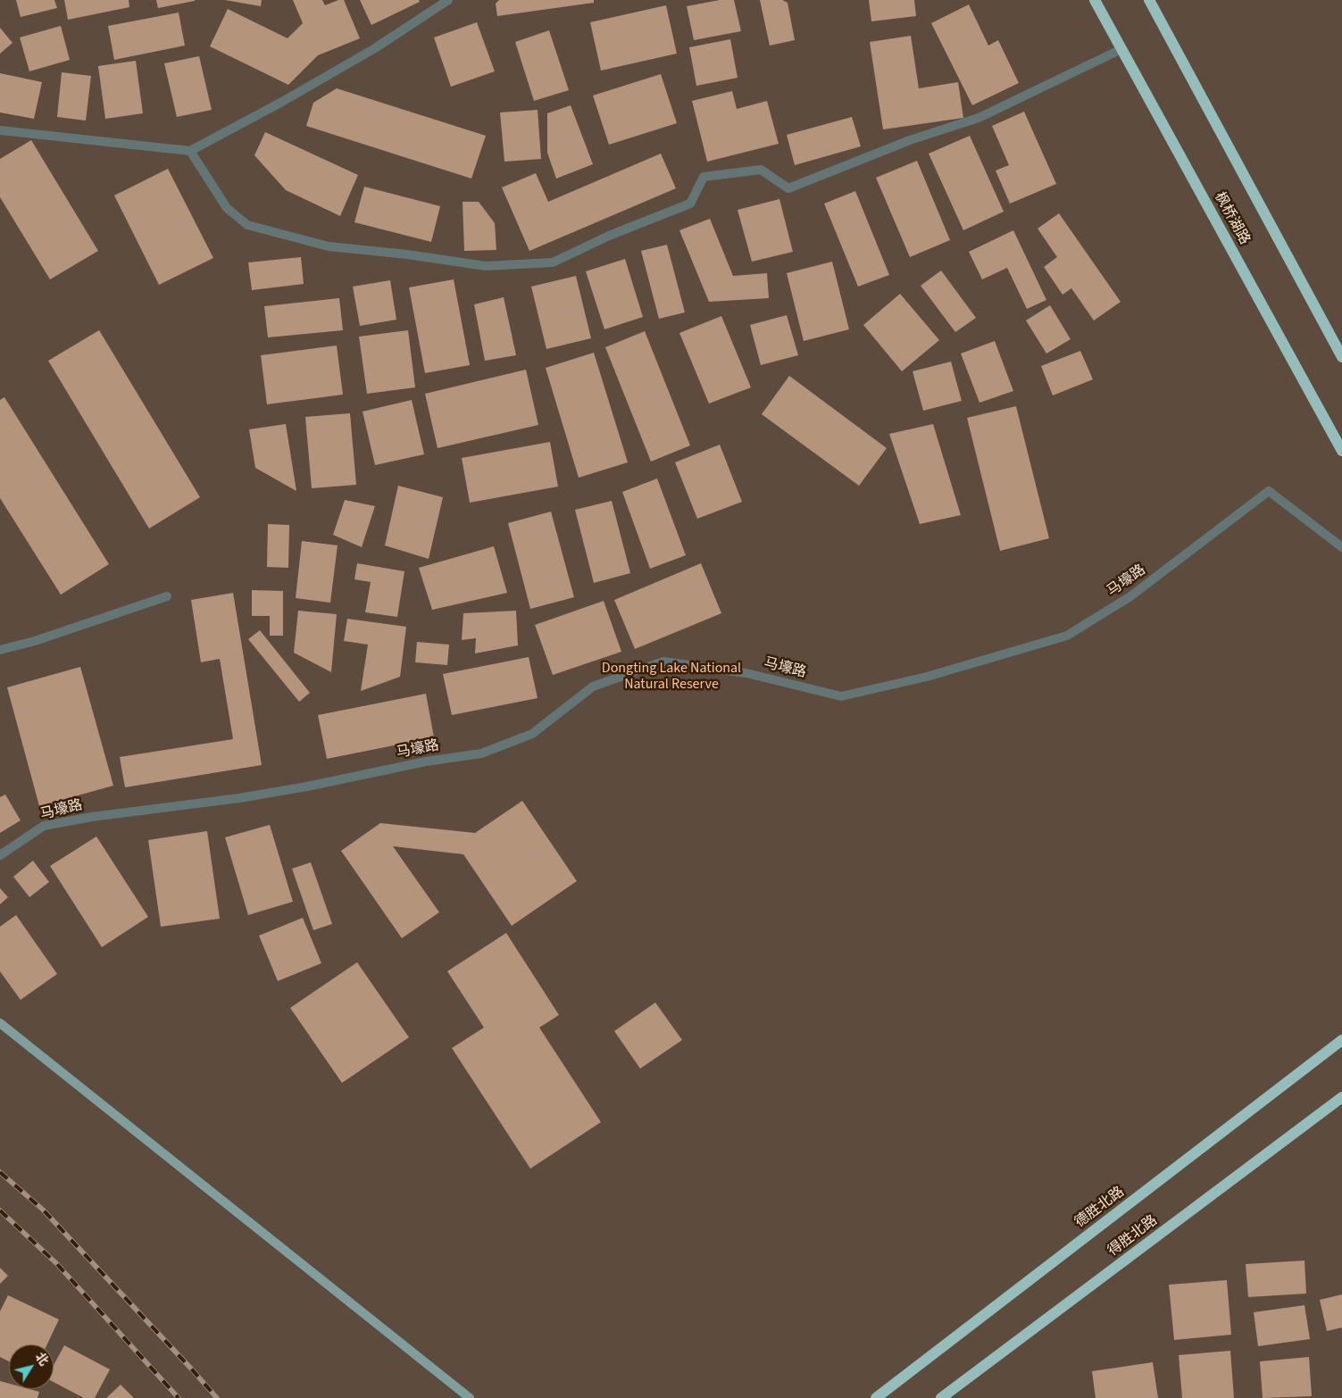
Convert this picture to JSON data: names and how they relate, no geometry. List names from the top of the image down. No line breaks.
{"streets":{"main road":["枫桥湖路","德胜北路","得胜北路"],"street":["马壕路"]},"parks":["Dongting Lake National Natural Reserve"],"north":"top right"}
